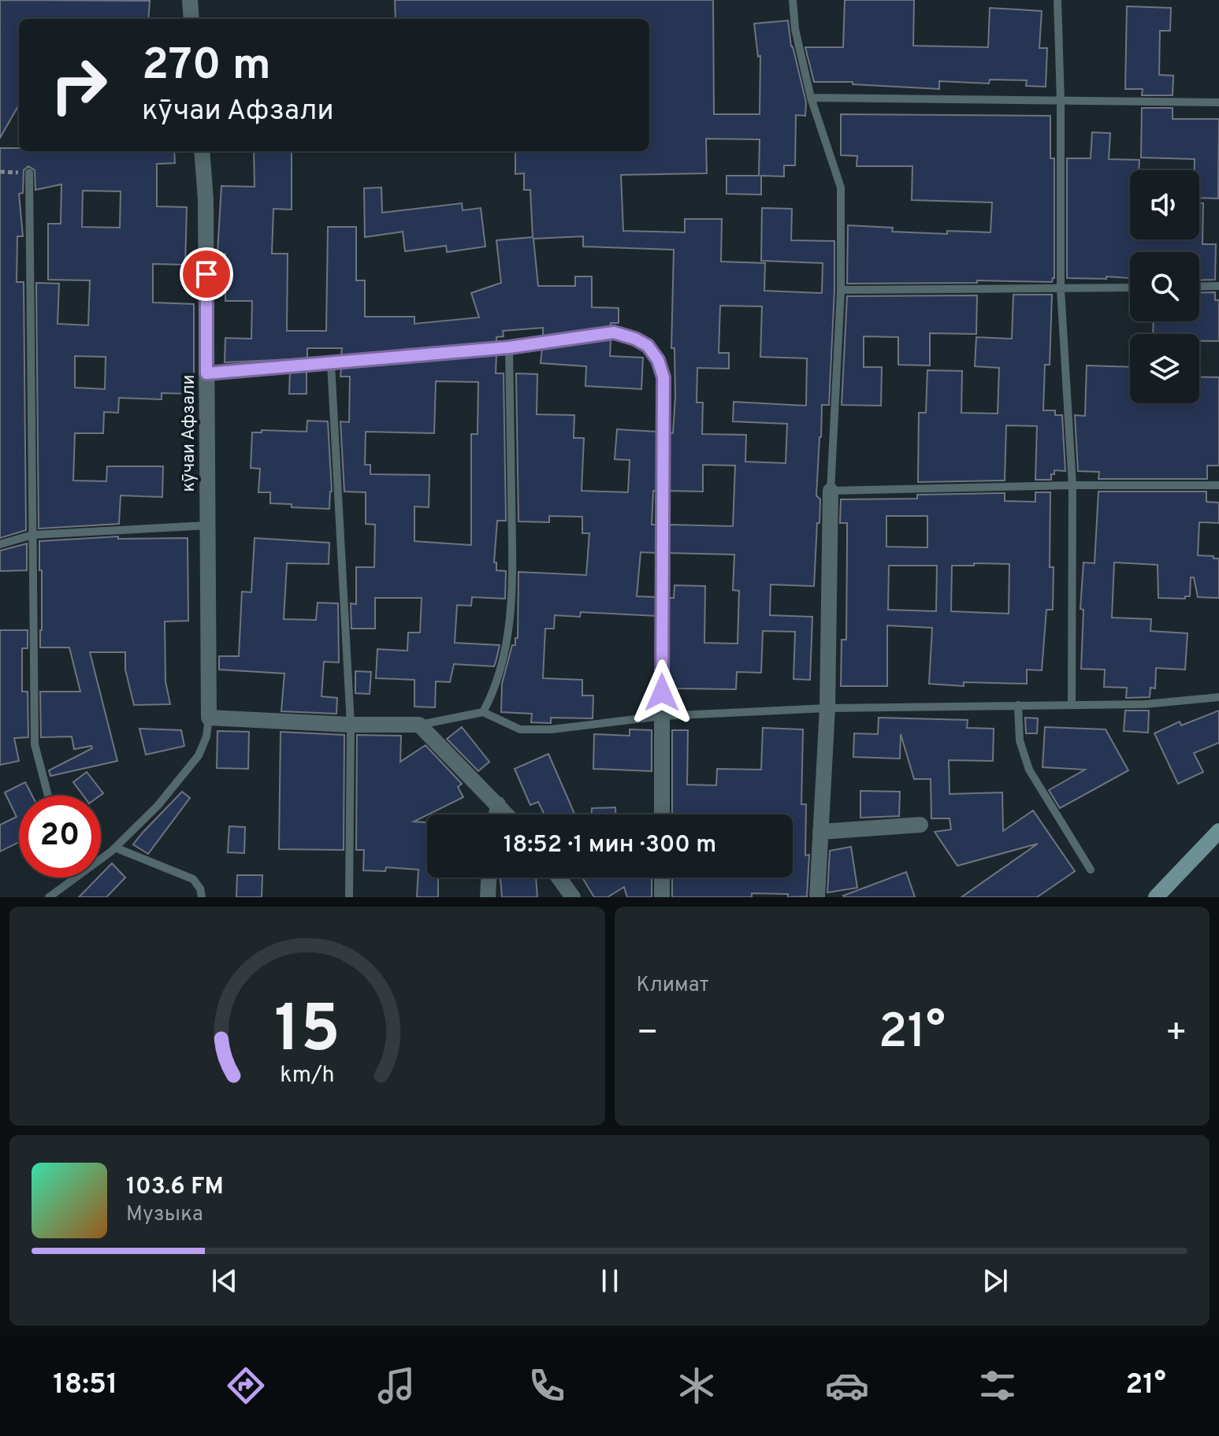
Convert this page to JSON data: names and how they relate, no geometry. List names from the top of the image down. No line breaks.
{"streets":{"street":["кӯчаи Афзали"]},"page":{"turn":["270 m","кӯчаи Афзали"],"limit":"20","trip":"18:52 · 1 мин · 300 m","tile":"Климат","heat":["−","21°","+"],"song":["103.6 FM","Музыка"],"tabs":["18:51","21°"],"gauge":["15","km/h"]}}
